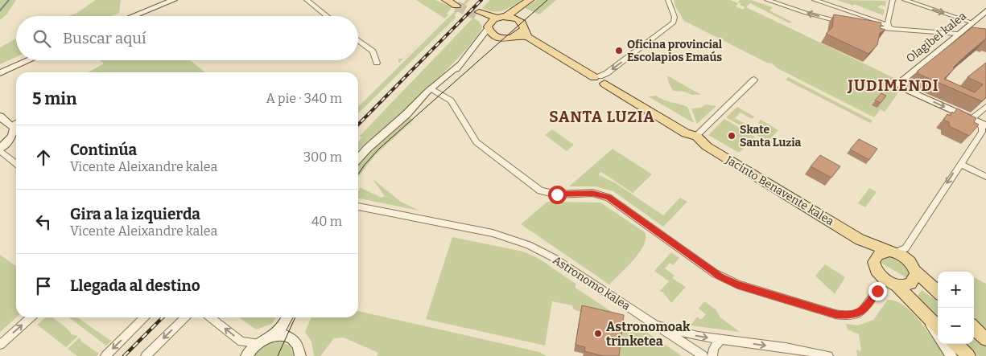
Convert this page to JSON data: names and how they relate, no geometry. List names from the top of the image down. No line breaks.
{"streets":{"main road":["Olagibel kalea","Jacinto Benavente kalea"],"street":["Astronomo kalea"]},"districts":["JUDIMENDI","SANTA LUZIA"],"places":["Oficina provincial Escolapios Emaús","Skate Santa Luzia","Astronomoak trinketea"],"page":{"search":"Buscar aquí","heading":["5 min","A pie · 340 m"],"list":[["Continúa","Vicente Aleixandre kalea","300 m"],["Gira a la izquierda","Vicente Aleixandre kalea","40 m"],"Llegada al destino"],"map_buttons":["+","−"]}}
